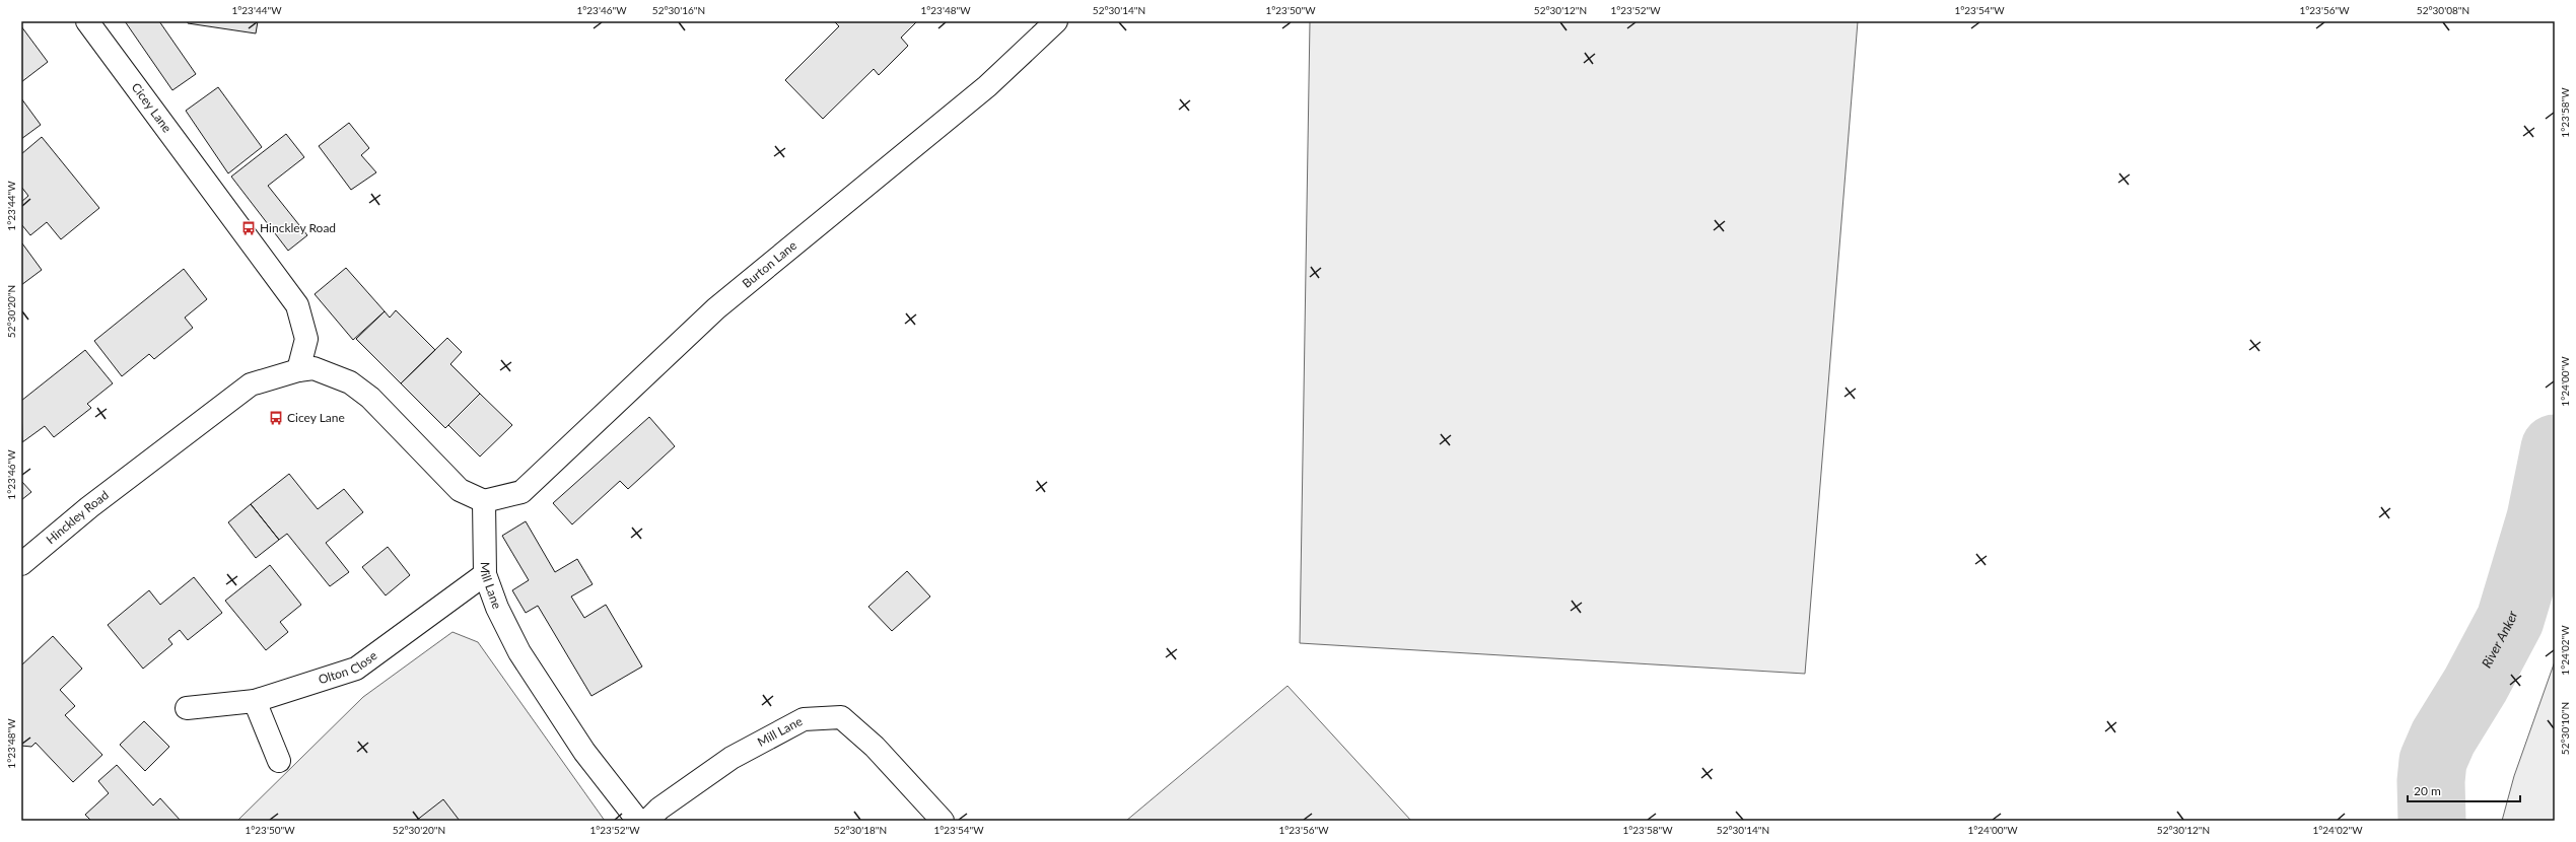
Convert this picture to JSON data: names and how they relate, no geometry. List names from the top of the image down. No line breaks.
{"streets":{"street":["Cicey Lane","Burton Lane","Hinckley Road","Mill Lane","Olton Close"]},"crossings":[["Cicey Lane","Hinckley Road"],["Burton Lane","Mill Lane"],["Mill Lane","Olton Close"]],"water":["River Anker"],"places":{"bus stop":["Hinckley Road","Cicey Lane"]},"scale_bar":"20 m","coordinates":["1°23'44\"W","1°23'46\"W","52°30'16\"N","1°23'48\"W","52°30'14\"N","1°23'50\"W","52°30'12\"N","1°23'52\"W","1°23'54\"W","1°23'56\"W","52°30'08\"N","1°23'58\"W","52°30'20\"N","1°24'00\"W","1°24'02\"W","52°30'10\"N","52°30'18\"N"]}
